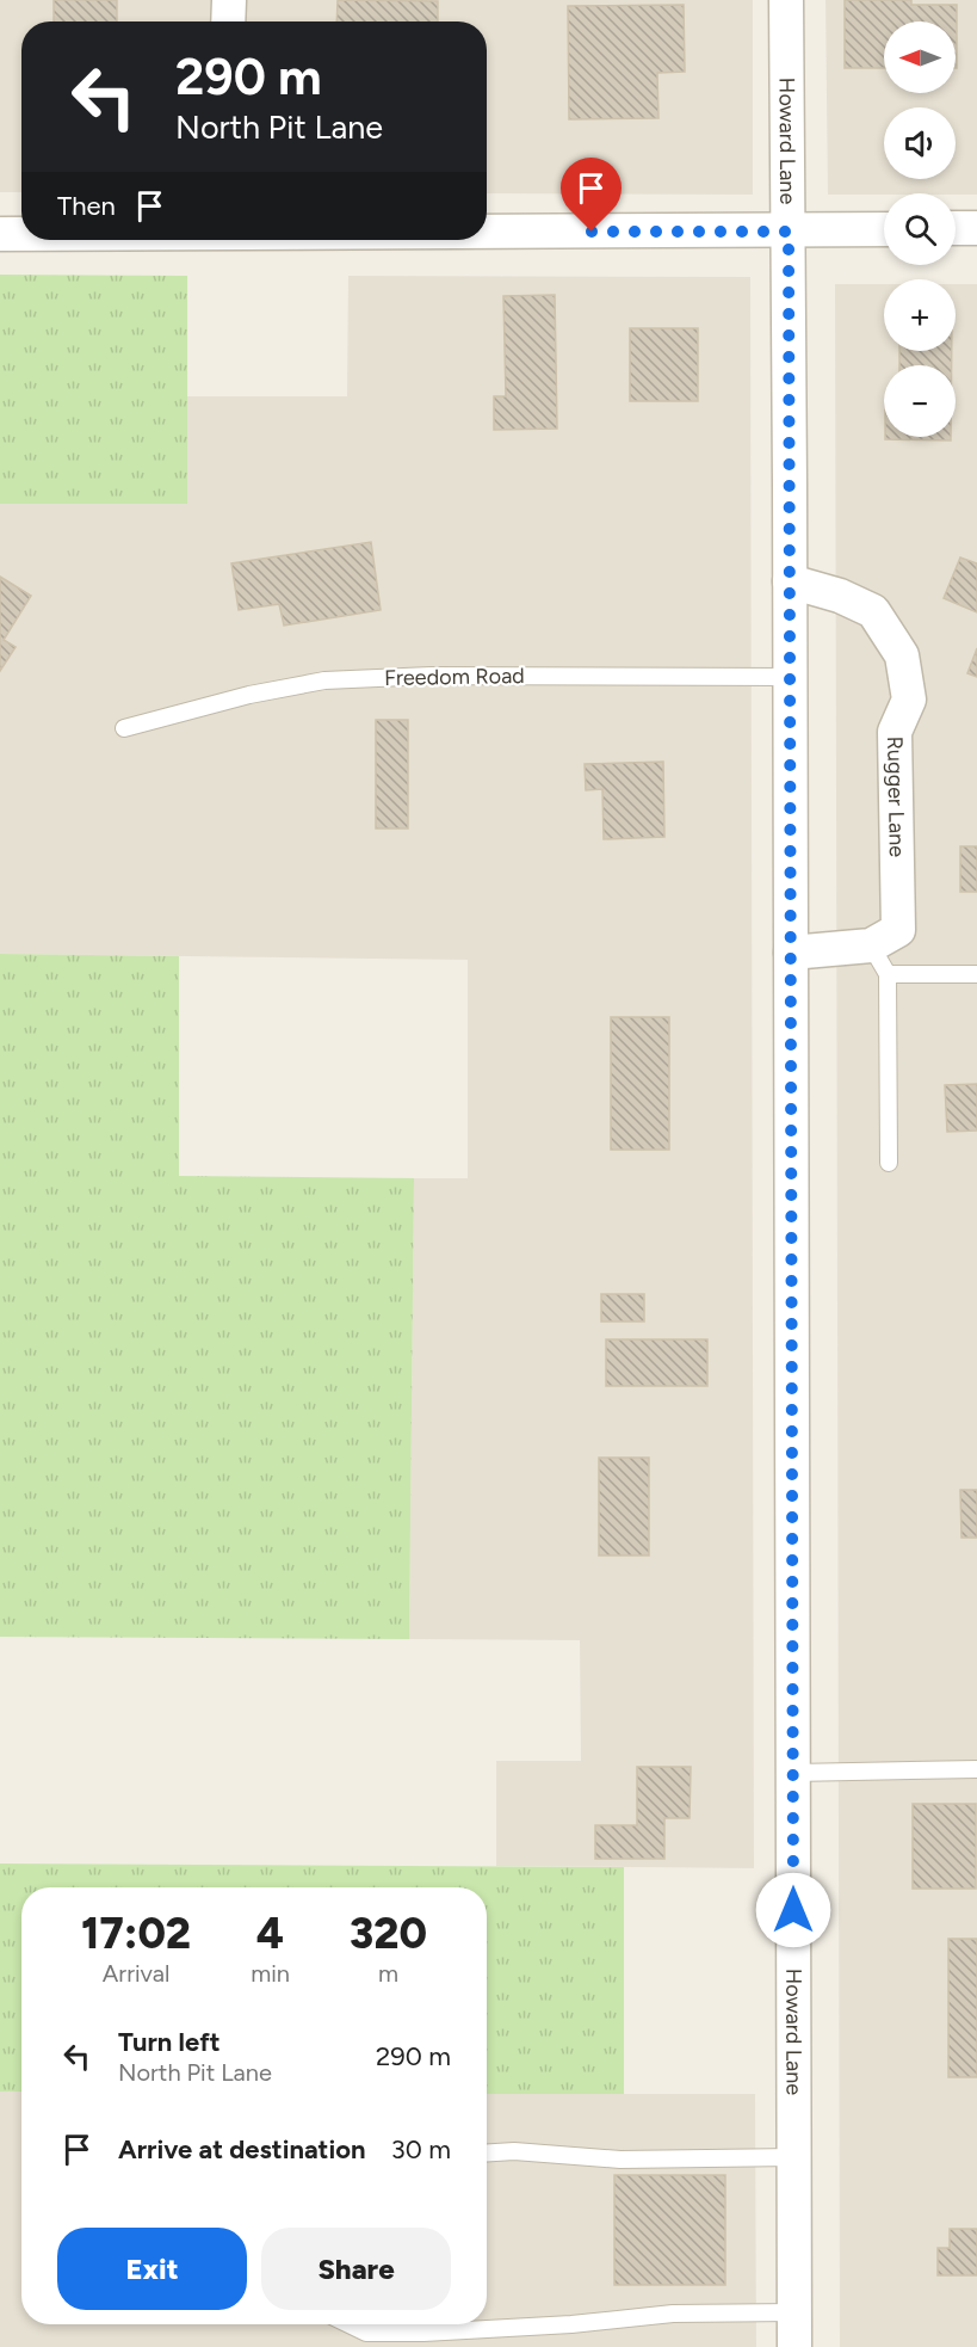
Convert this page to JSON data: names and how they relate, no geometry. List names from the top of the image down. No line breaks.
{"streets":{"street":["Howard Lane","Rugger Lane"],"lane":["Freedom Road"]},"crossings":[["Howard Lane","Freedom Road"],["Howard Lane","Rugger Lane"]],"north":"left","page":{"map_buttons":["+","−"],"turn":["290 m","North Pit Lane"],"then":"Then","eta":["17:02","Arrival","4","min","320","m"],"list":[{"name":"Turn left","note":"North Pit Lane","value":"290 m"},{"name":"Arrive at destination","value":"30 m"}],"buttons":["Exit","Share"]}}
